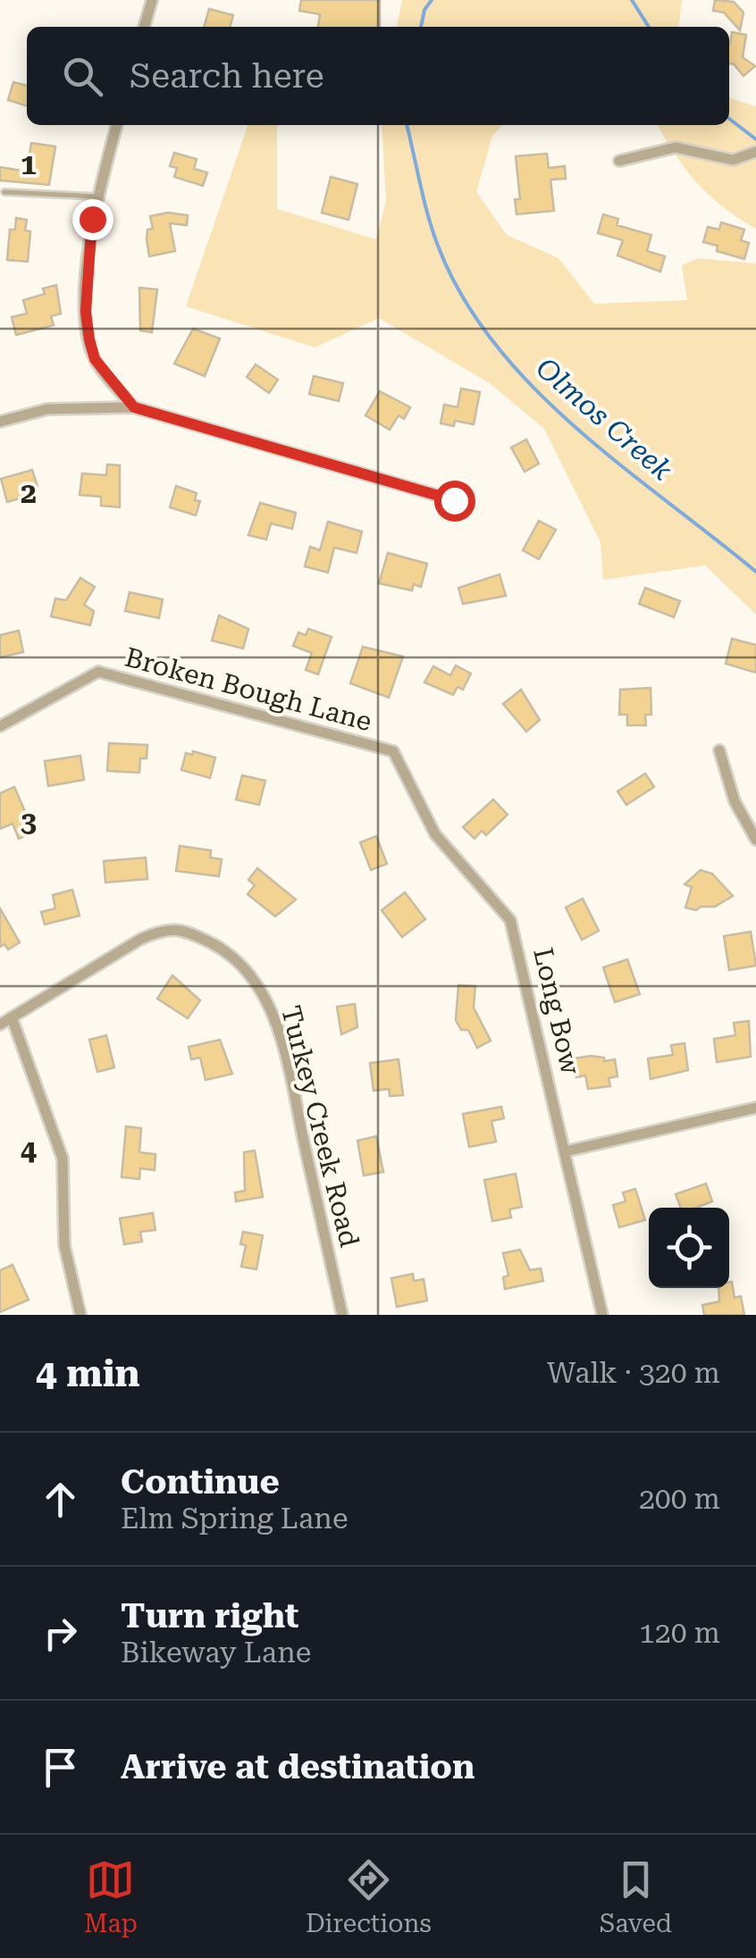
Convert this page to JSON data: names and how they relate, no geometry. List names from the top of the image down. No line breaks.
{"streets":{"street":["Broken Bough Lane","Long Bow","Turkey Creek Road"]},"crossings":[["Broken Bough Lane","Long Bow"]],"water":["Olmos Creek"],"page":{"search":"Search here","heading":["4 min","Walk · 320 m"],"list":[["Continue","Elm Spring Lane","200 m"],["Turn right","Bikeway Lane","120 m"],"Arrive at destination"],"nav":["Map","Directions","Saved"]},"grid":{"rows":["1","2","3","4"]}}
